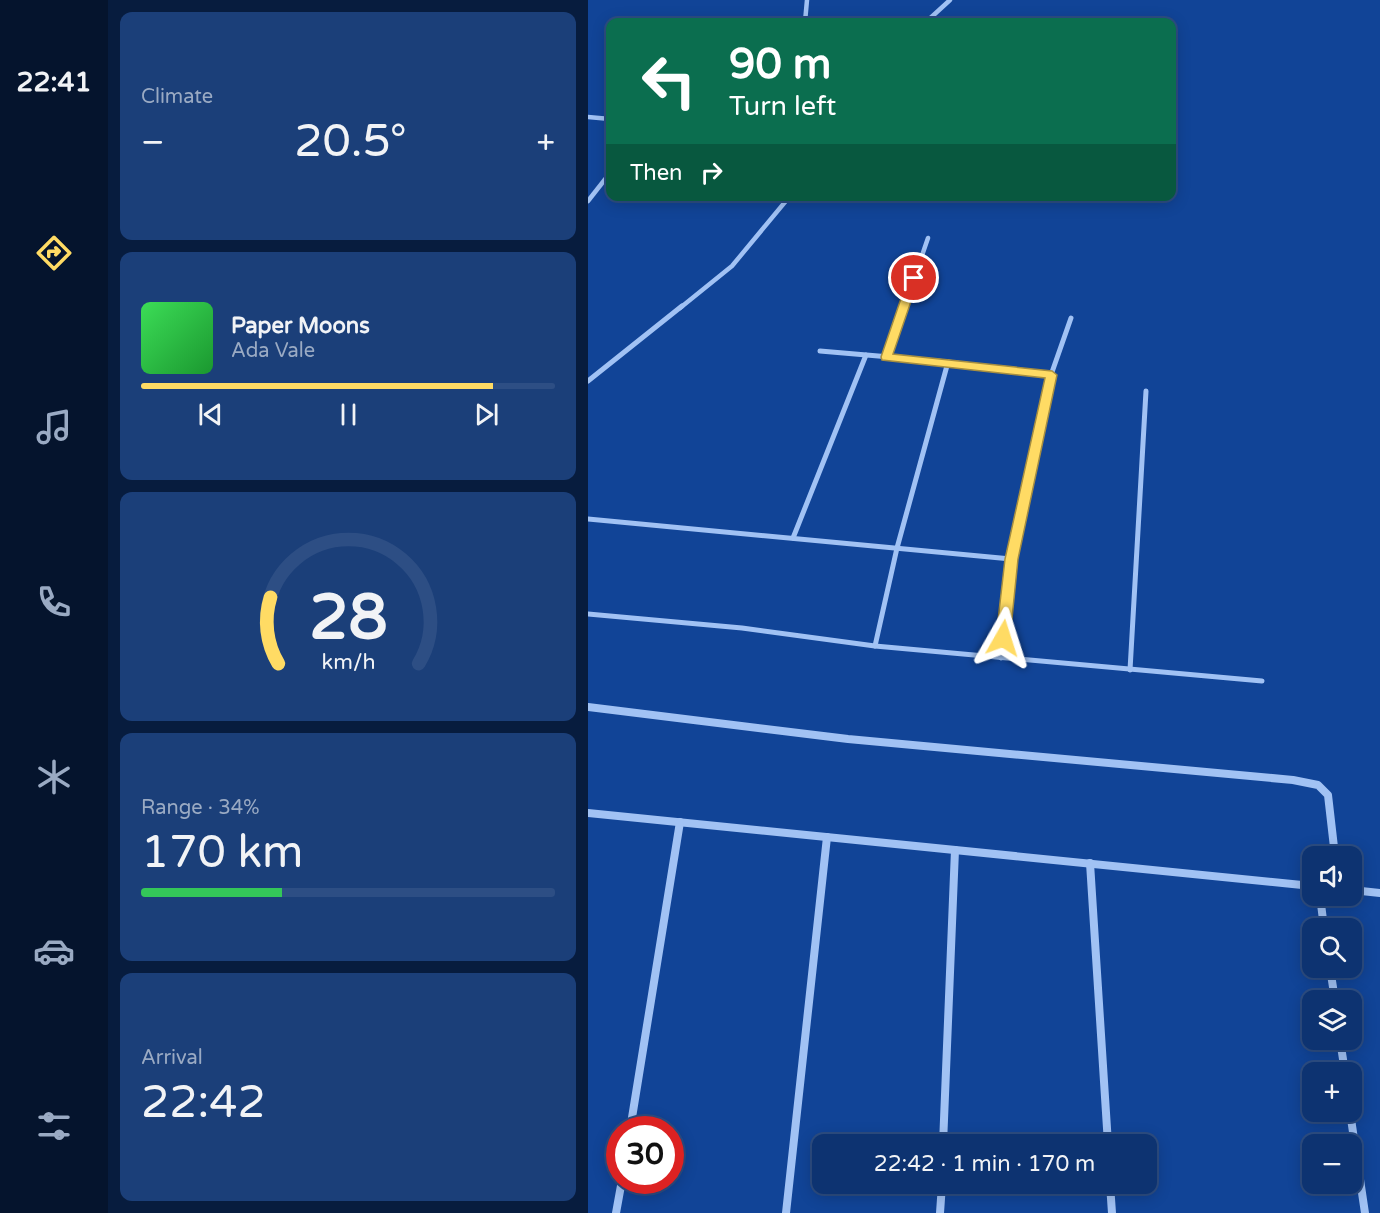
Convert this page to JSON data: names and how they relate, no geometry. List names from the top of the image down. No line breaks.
{"page":{"tabs":"22:41","tile":["Climate",["Range · 34%","170 km"],["Arrival","22:42"]],"turn":["90 m","Turn left"],"heat":["−","20.5°","+"],"then":"Then","song":["Paper Moons","Ada Vale"],"map_buttons":["+","−"],"limit":"30","trip":"22:42 · 1 min · 170 m","gauge":["28","km/h"]}}
